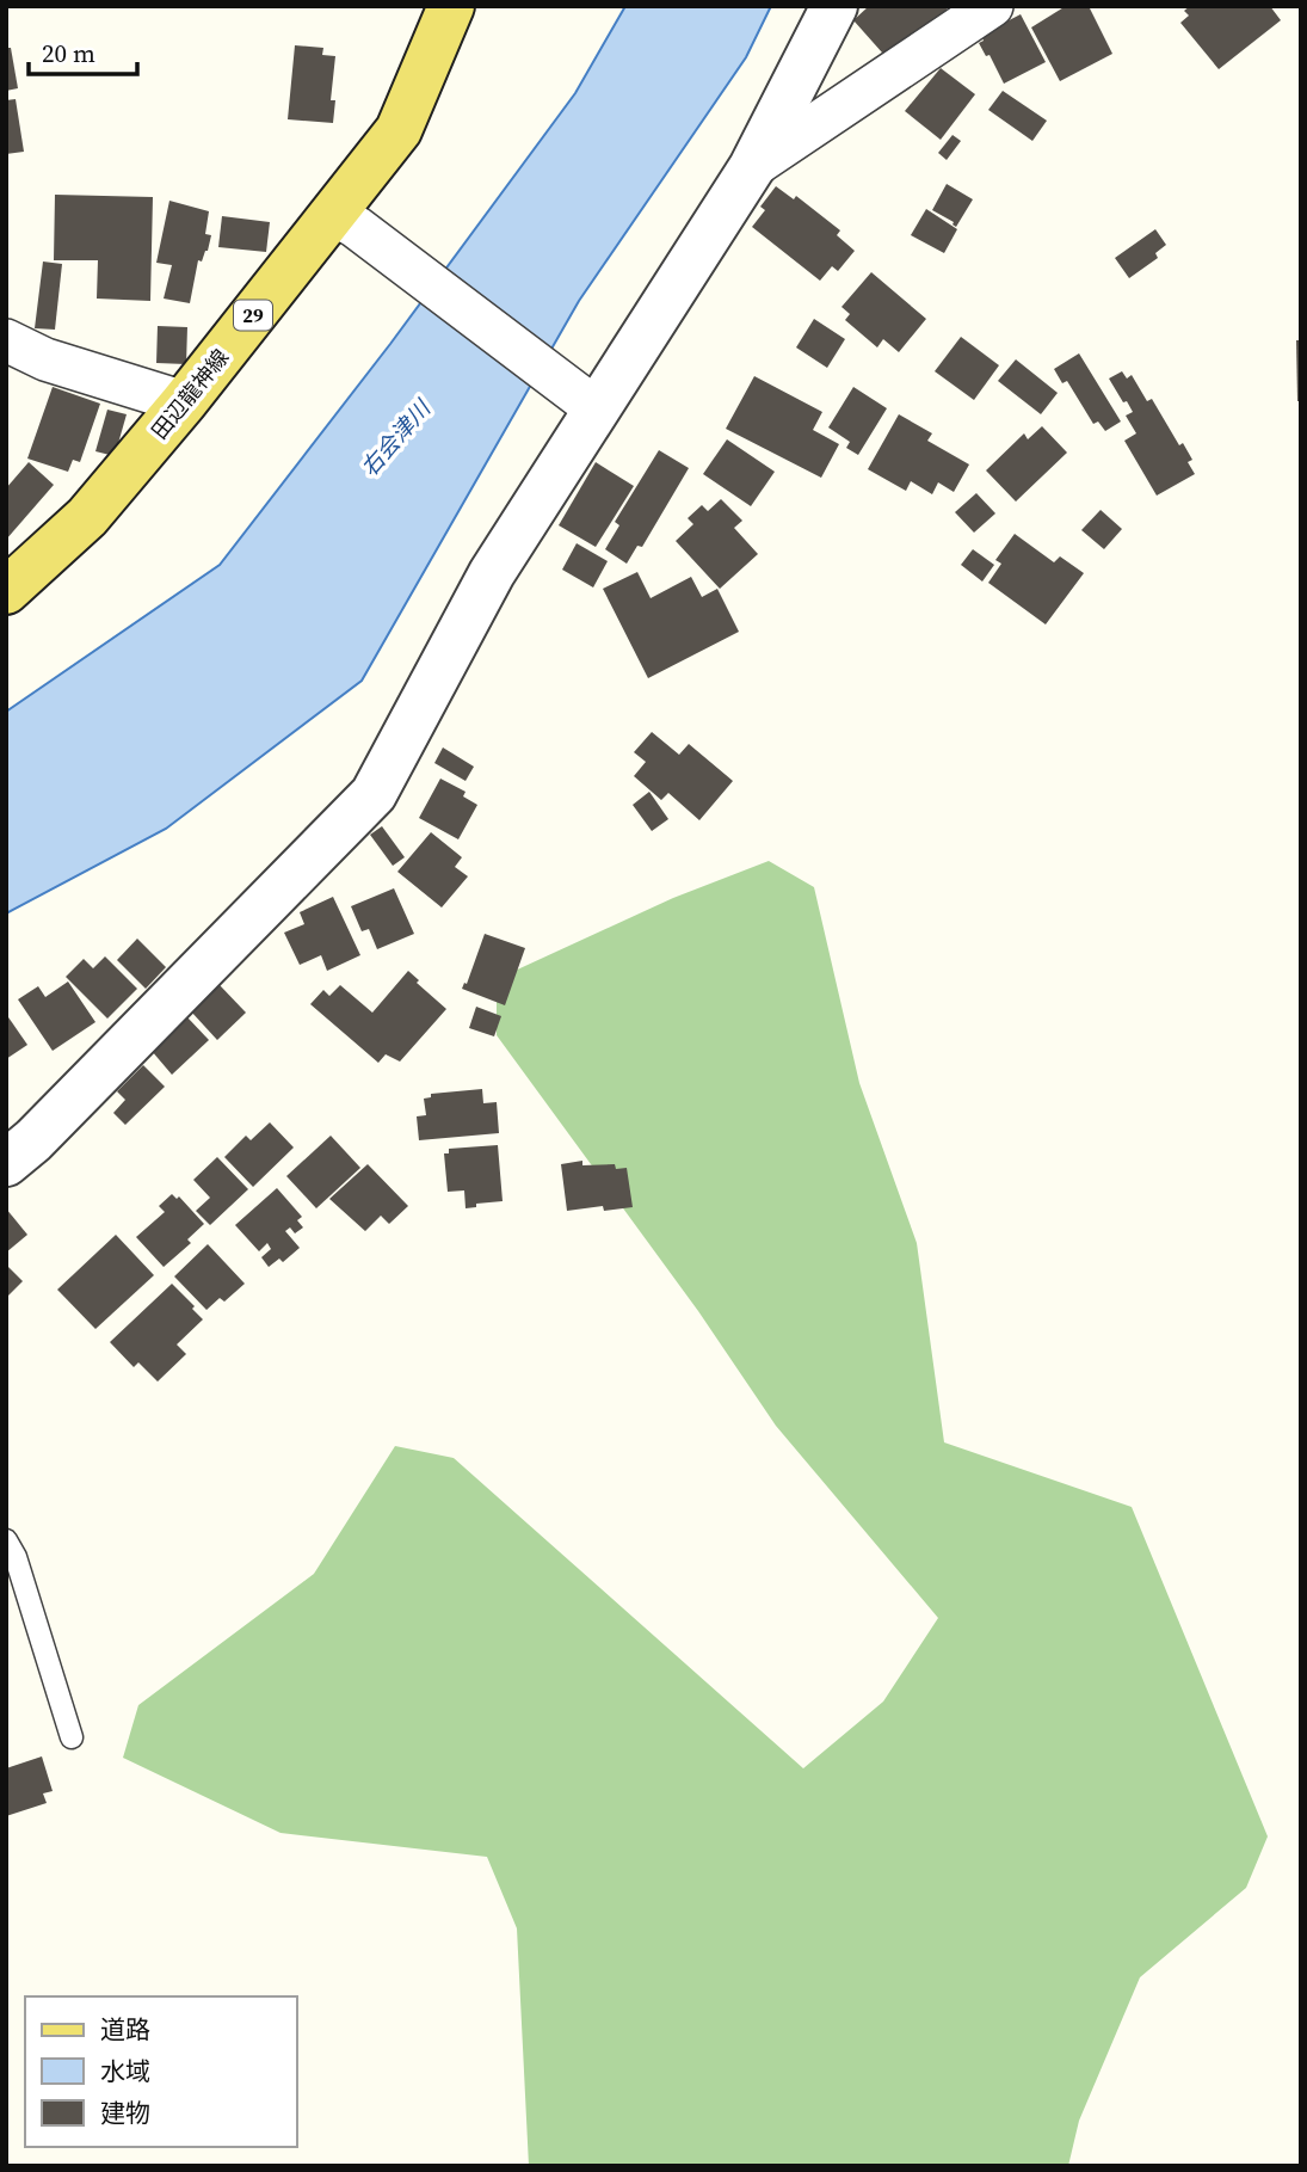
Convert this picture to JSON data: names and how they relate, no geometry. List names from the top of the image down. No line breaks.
{"streets":{"main road":["29","田辺龍神線"]},"water":["右会津川"],"legend":["道路","水域","建物"],"scale_bar":"20 m"}
